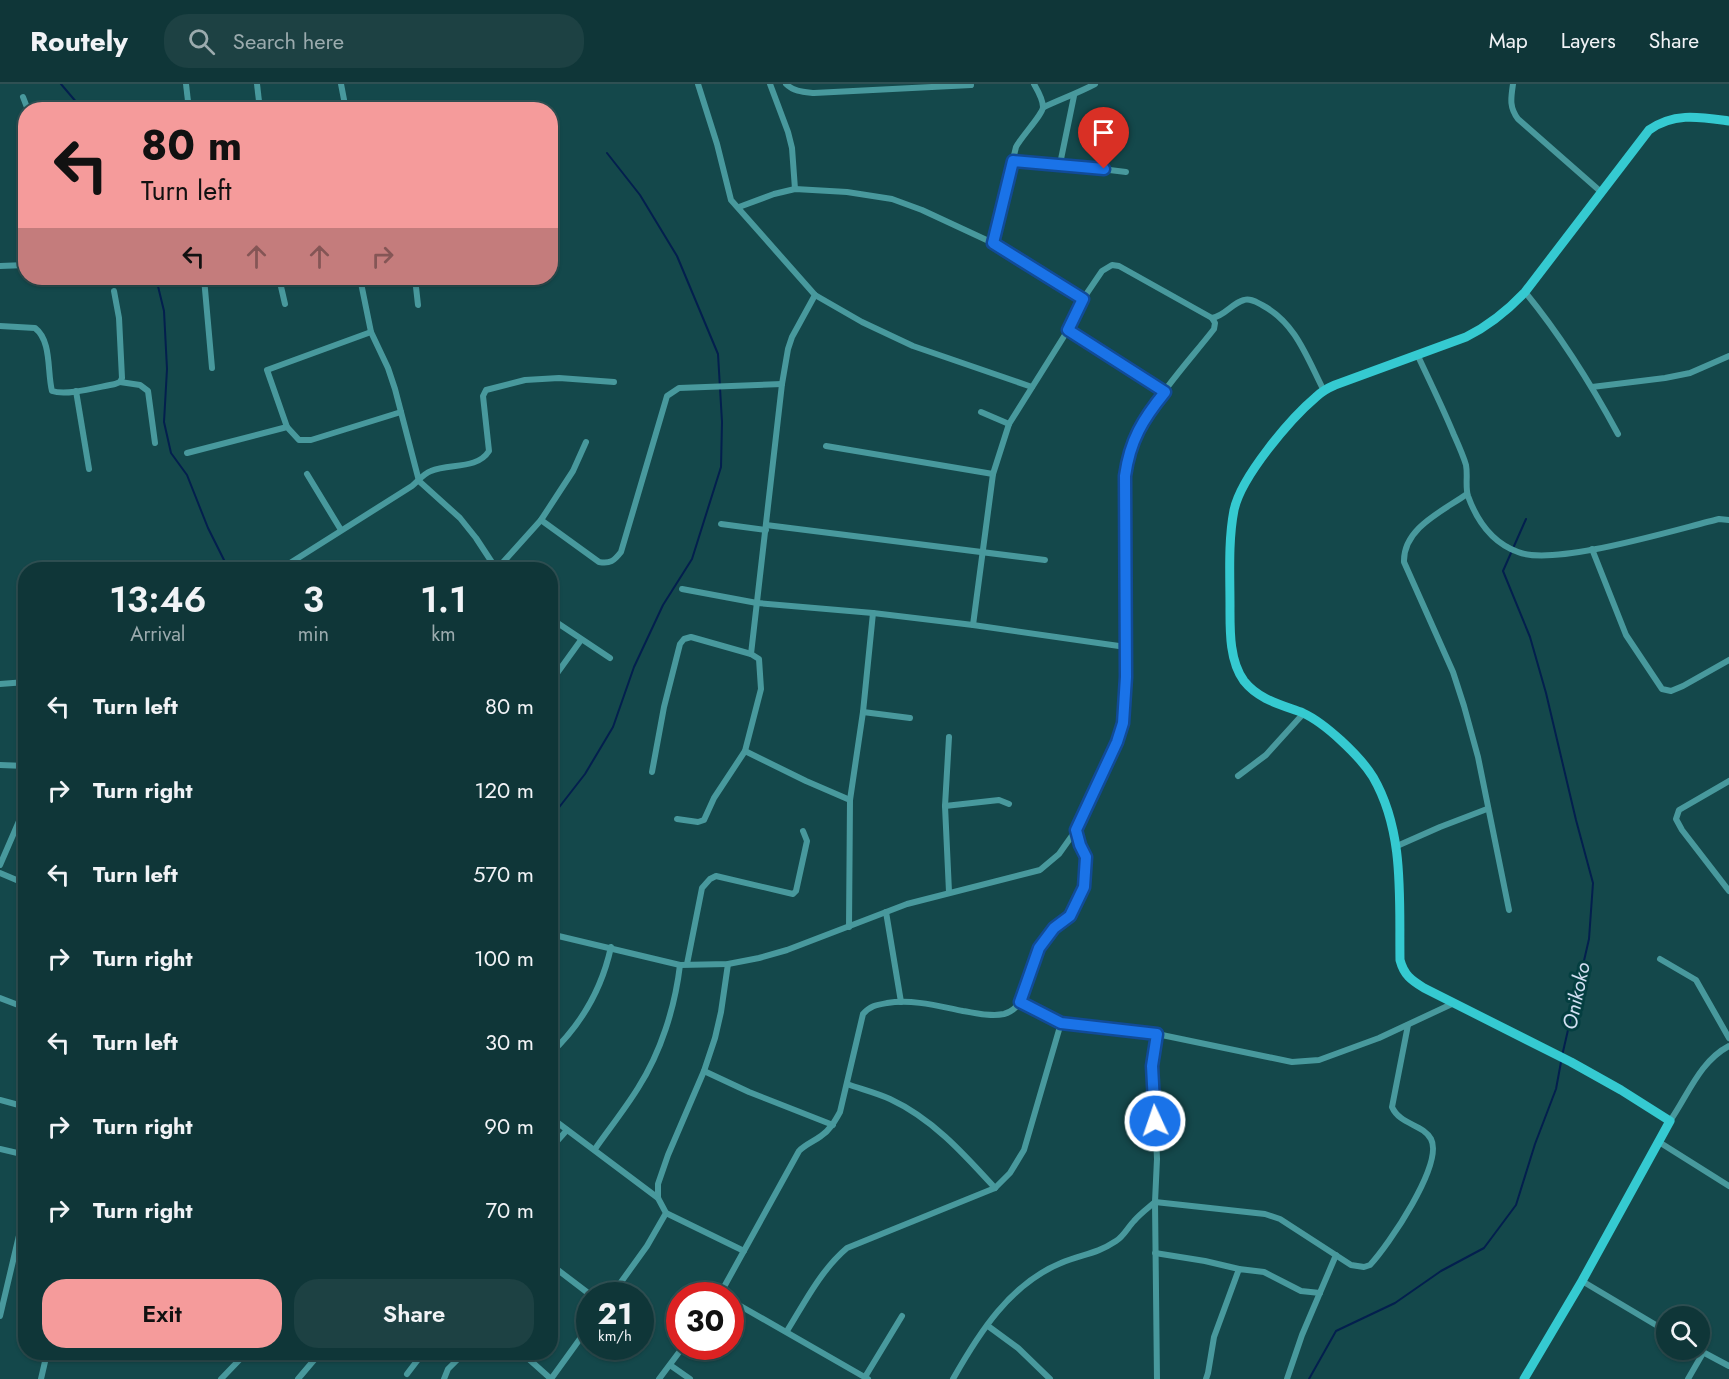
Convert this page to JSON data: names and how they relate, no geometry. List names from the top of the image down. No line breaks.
{"water":["Onikoko"],"page":{"header":"Routely","search":"Search here","nav":["Map","Layers","Share"],"turn":["80 m","Turn left"],"eta":["13:46","Arrival","3","min","1.1","km"],"list":[{"name":"Turn left","value":"80 m"},{"name":"Turn right","value":"120 m"},{"name":"Turn left","value":"570 m"},{"name":"Turn right","value":"100 m"},{"name":"Turn left","value":"30 m"},{"name":"Turn right","value":"90 m"},{"name":"Turn right","value":"70 m"}],"buttons":["Exit","Share"],"speed":"21 km/h","limit":"30"}}
